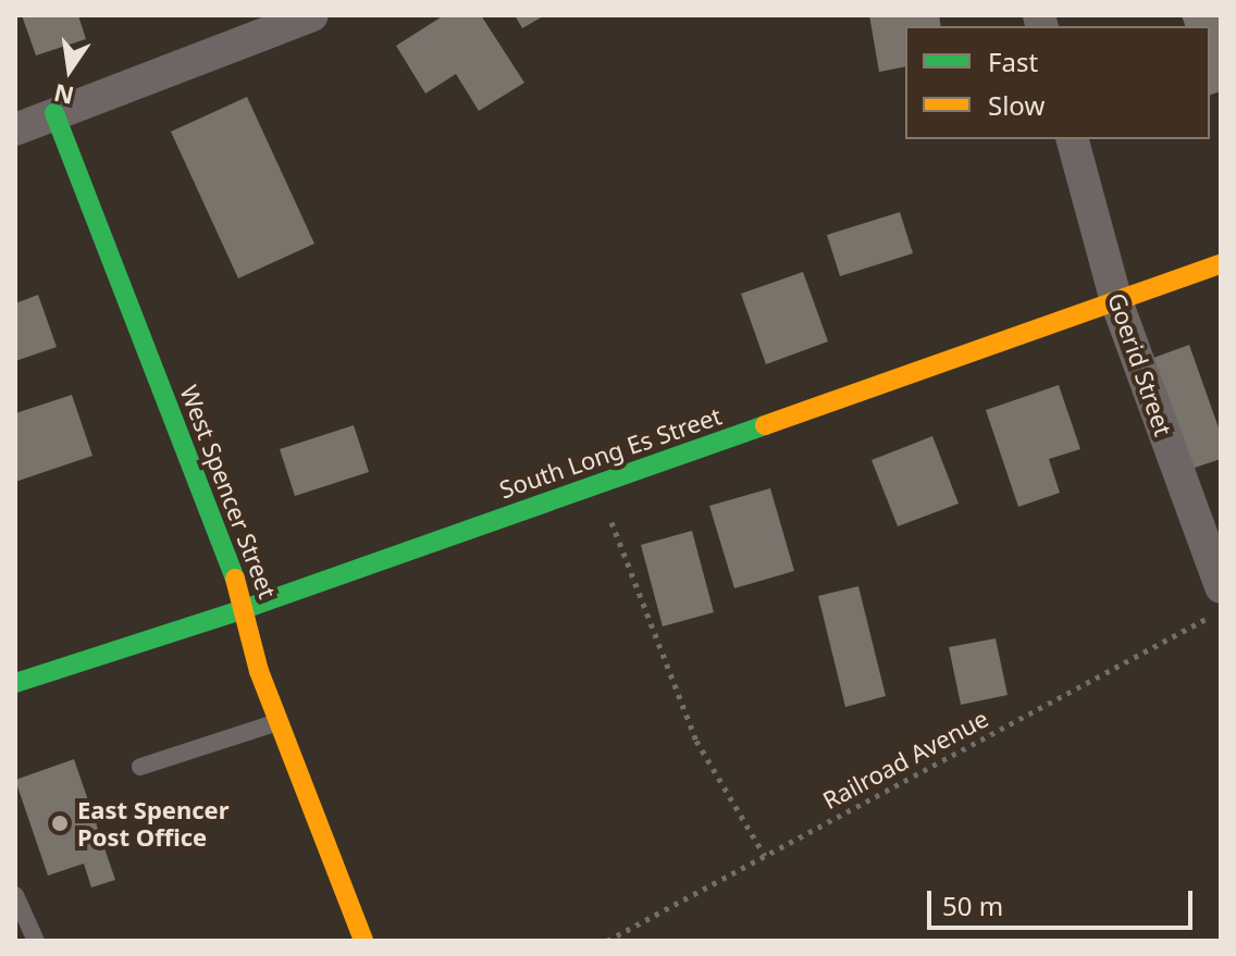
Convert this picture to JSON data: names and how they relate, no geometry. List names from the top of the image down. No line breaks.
{"streets":{"street":["Goerid Street","South Long Es Street","West Spencer Street"],"path":["Railroad Avenue"]},"crossings":[["Goerid Street","South Long Es Street"],["South Long Es Street","West Spencer Street"]],"places":["East Spencer Post Office"],"legend":["Fast","Slow"],"scale_bar":"50 m","north":"bottom"}
